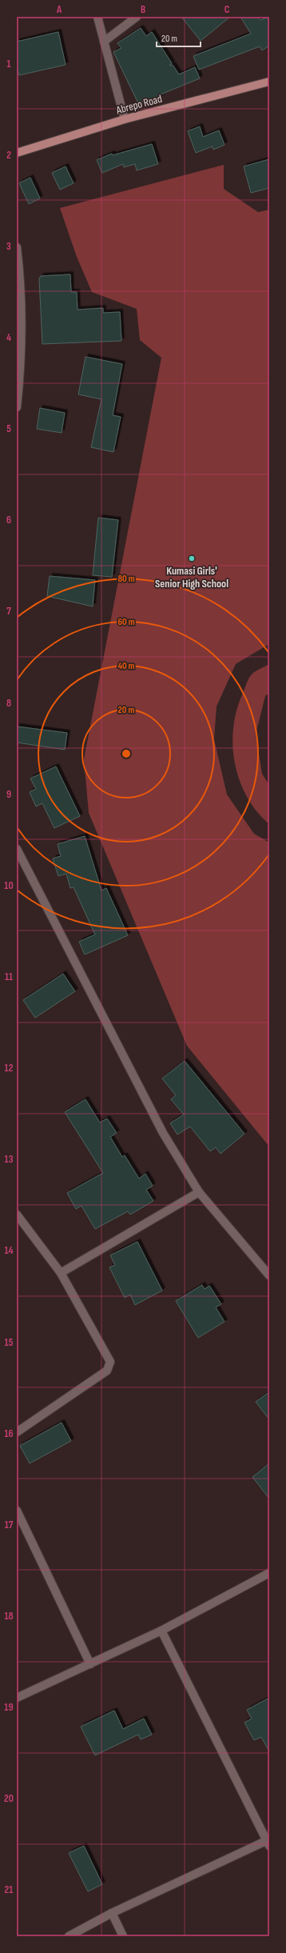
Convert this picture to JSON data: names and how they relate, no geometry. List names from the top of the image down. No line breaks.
{"streets":{"main road":["Abrepo Road"]},"places":["Kumasi Girls' Senior High School"],"scale_bar":"20 m","grid":{"columns":["A","B","C"],"rows":["1","2","3","4","5","6","7","8","9","10","11","12","13","14","15","16","17","18","19","20","21"]},"rings":["80 m","60 m","40 m","20 m"]}
